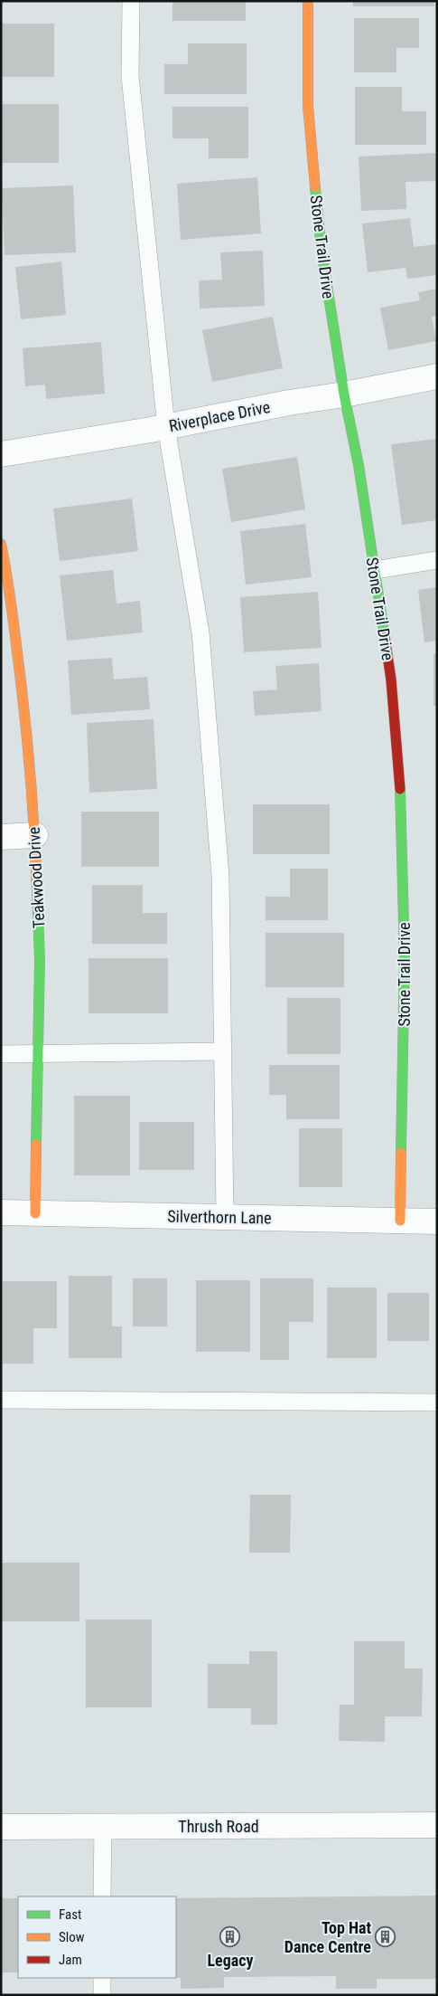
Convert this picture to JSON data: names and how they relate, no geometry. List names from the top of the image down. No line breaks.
{"streets":{"street":["Stone Trail Drive","Riverplace Drive","Teakwood Drive","Silverthorn Lane","Thrush Road"]},"crossings":[["Stone Trail Drive","Riverplace Drive"],["Stone Trail Drive","Silverthorn Lane"],["Teakwood Drive","Silverthorn Lane"]],"places":{"building":["Top Hat Dance Centre","Legacy"]},"legend":["Fast","Slow","Jam"]}
